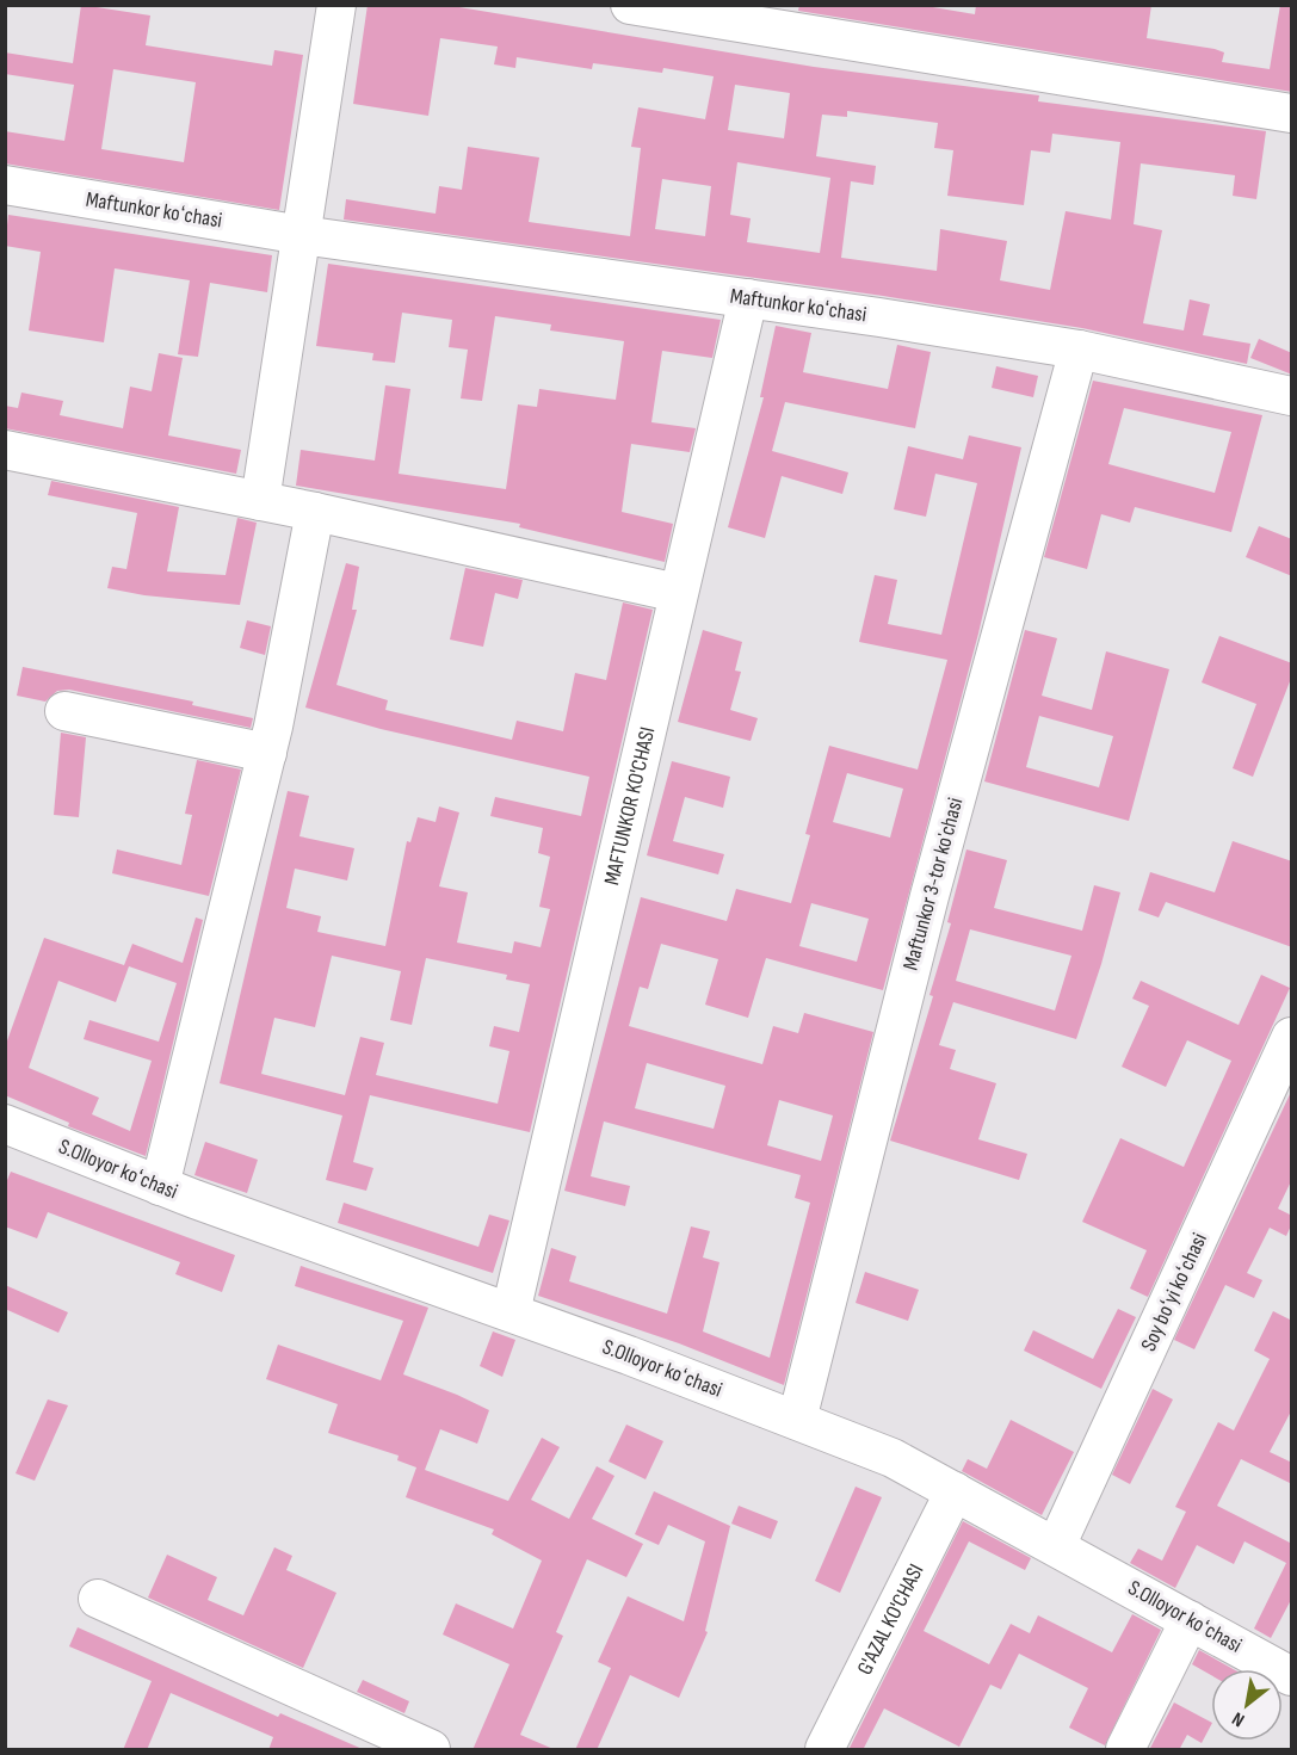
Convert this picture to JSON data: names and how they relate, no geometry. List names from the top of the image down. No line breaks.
{"streets":{"street":["Maftunkor koʻchasi","MAFTUNKOR KO'CHASI","Maftunkor 3-tor koʼchasi","S.Olloyor koʻchasi","Soy boʻyi koʻchasi","G'AZAL KO'CHASI"]},"crossings":[["Maftunkor koʻchasi","MAFTUNKOR KO'CHASI"],["Maftunkor koʻchasi","Maftunkor 3-tor koʼchasi"],["MAFTUNKOR KO'CHASI","S.Olloyor koʻchasi"],["Maftunkor 3-tor koʼchasi","S.Olloyor koʻchasi"],["S.Olloyor koʻchasi","Soy boʻyi koʻchasi"],["S.Olloyor koʻchasi","G'AZAL KO'CHASI"]],"north":"bottom left"}
